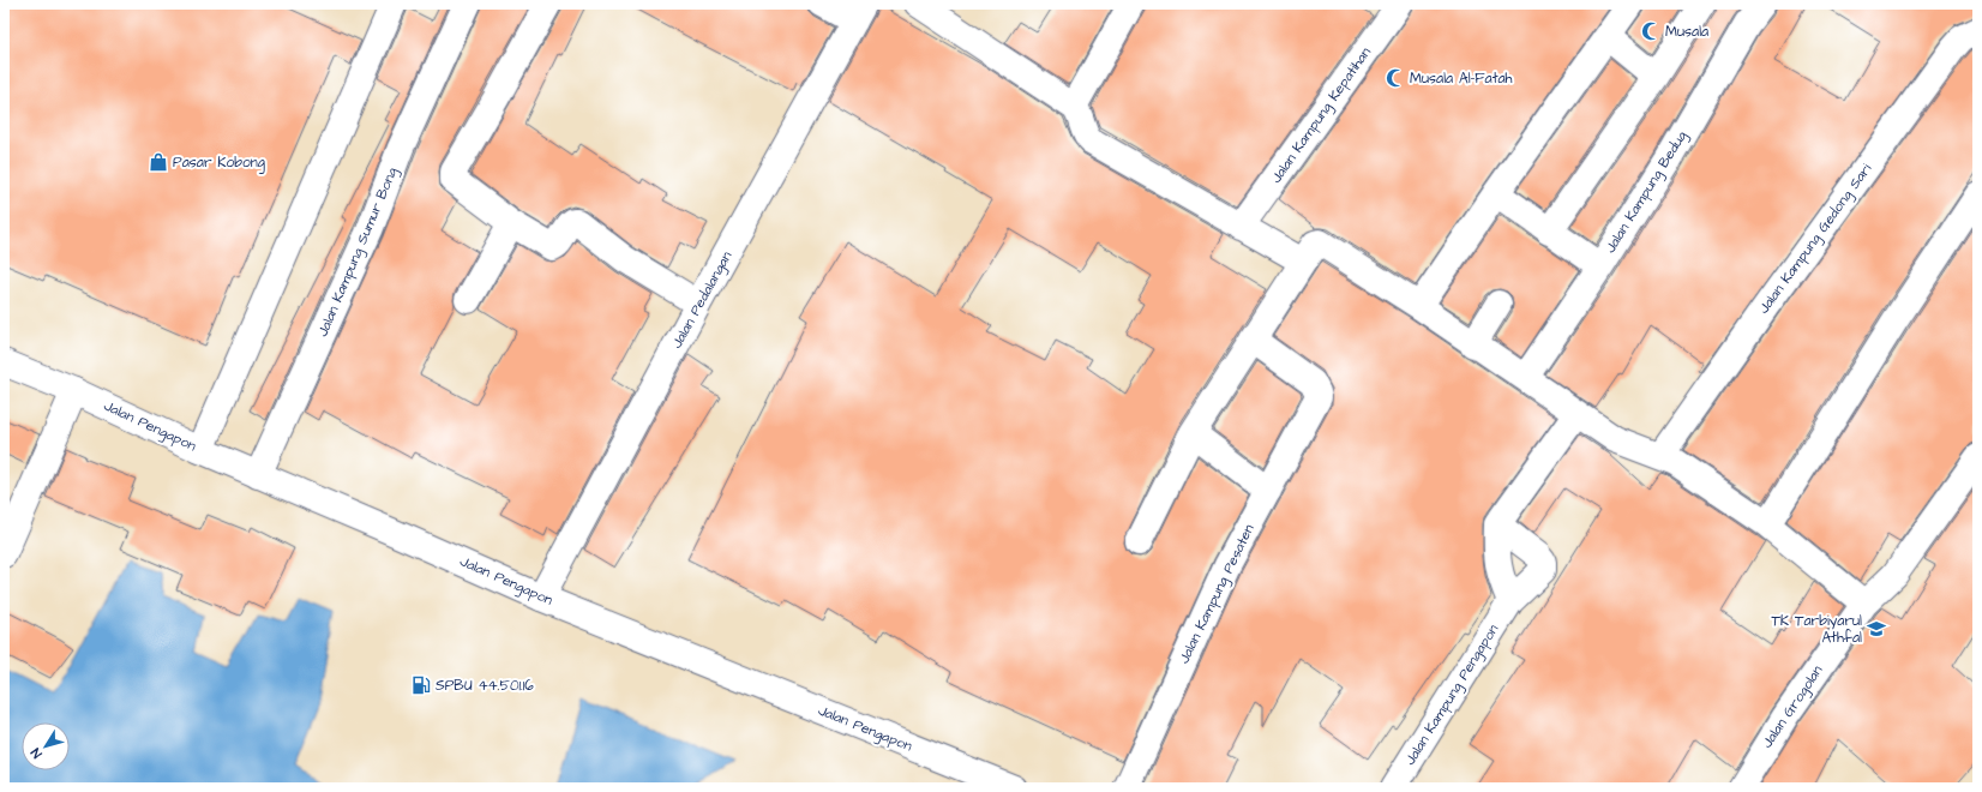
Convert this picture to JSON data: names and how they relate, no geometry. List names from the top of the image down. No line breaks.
{"streets":{"main road":["Jalan Kampung Kepatihan","Jalan Kampung Bedug","Jalan Kampung Gedong Sari","Jalan Kampung Sumur Bong","Jalan Pedalangan","Jalan Pengapon","Jalan Kampung Pesaten","Jalan Kampung Pengapon","Jalan Grogolan"]},"crossings":[["Jalan Kampung Sumur Bong","Jalan Pengapon"],["Jalan Pedalangan","Jalan Pengapon"]],"places":{"mosque":["Musala","Musala Al-Fatah"],"shop":["Pasar Kobong"],"school or university":["TK Tarbiyarul Athfal"],"fuel station":["SPBU 44.501.16"]},"north":"bottom left"}
